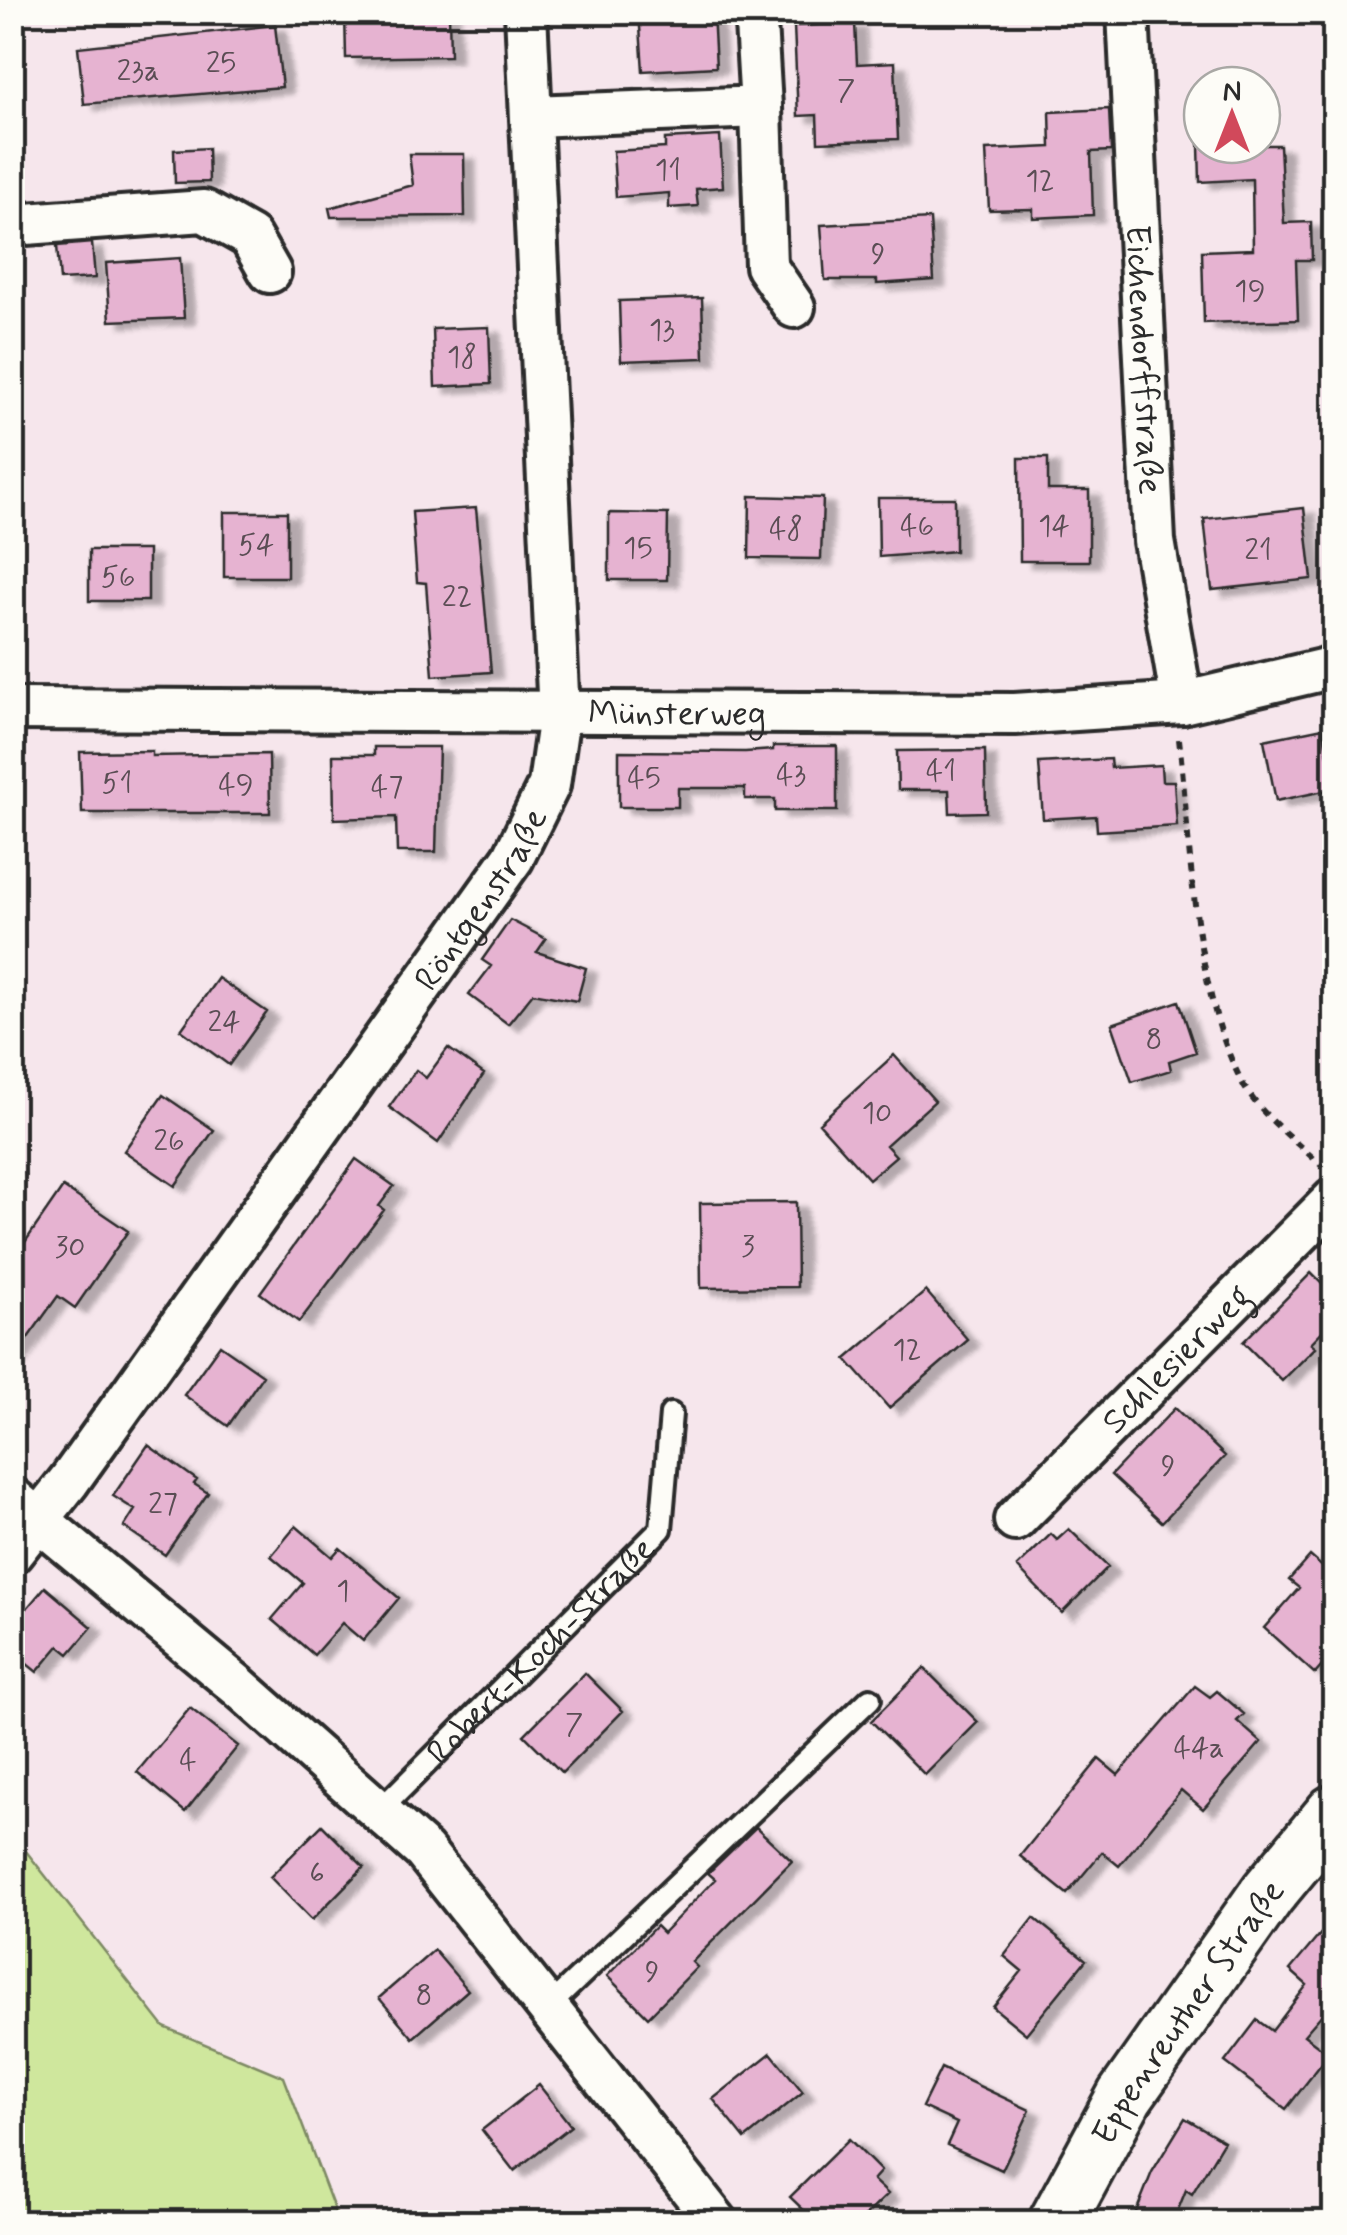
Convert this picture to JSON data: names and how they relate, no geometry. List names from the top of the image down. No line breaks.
{"streets":{"main road":["Eppenreuther Straße"],"street":["Eichendorffstraße","Münsterweg","Röntgenstraße","Schlesierweg"],"lane":["Robert-Koch-Straße"]},"crossings":[["Eichendorffstraße","Münsterweg"],["Münsterweg","Röntgenstraße"]],"house_numbers":["25","23a","7","11","12","9","19","13","18","46","14","48","54","15","21","56","22","41","43","45","51","49","47","24","8","10","26","3","30","12","9","27","1","7","44a","4","6","9","8"],"north":"top"}
